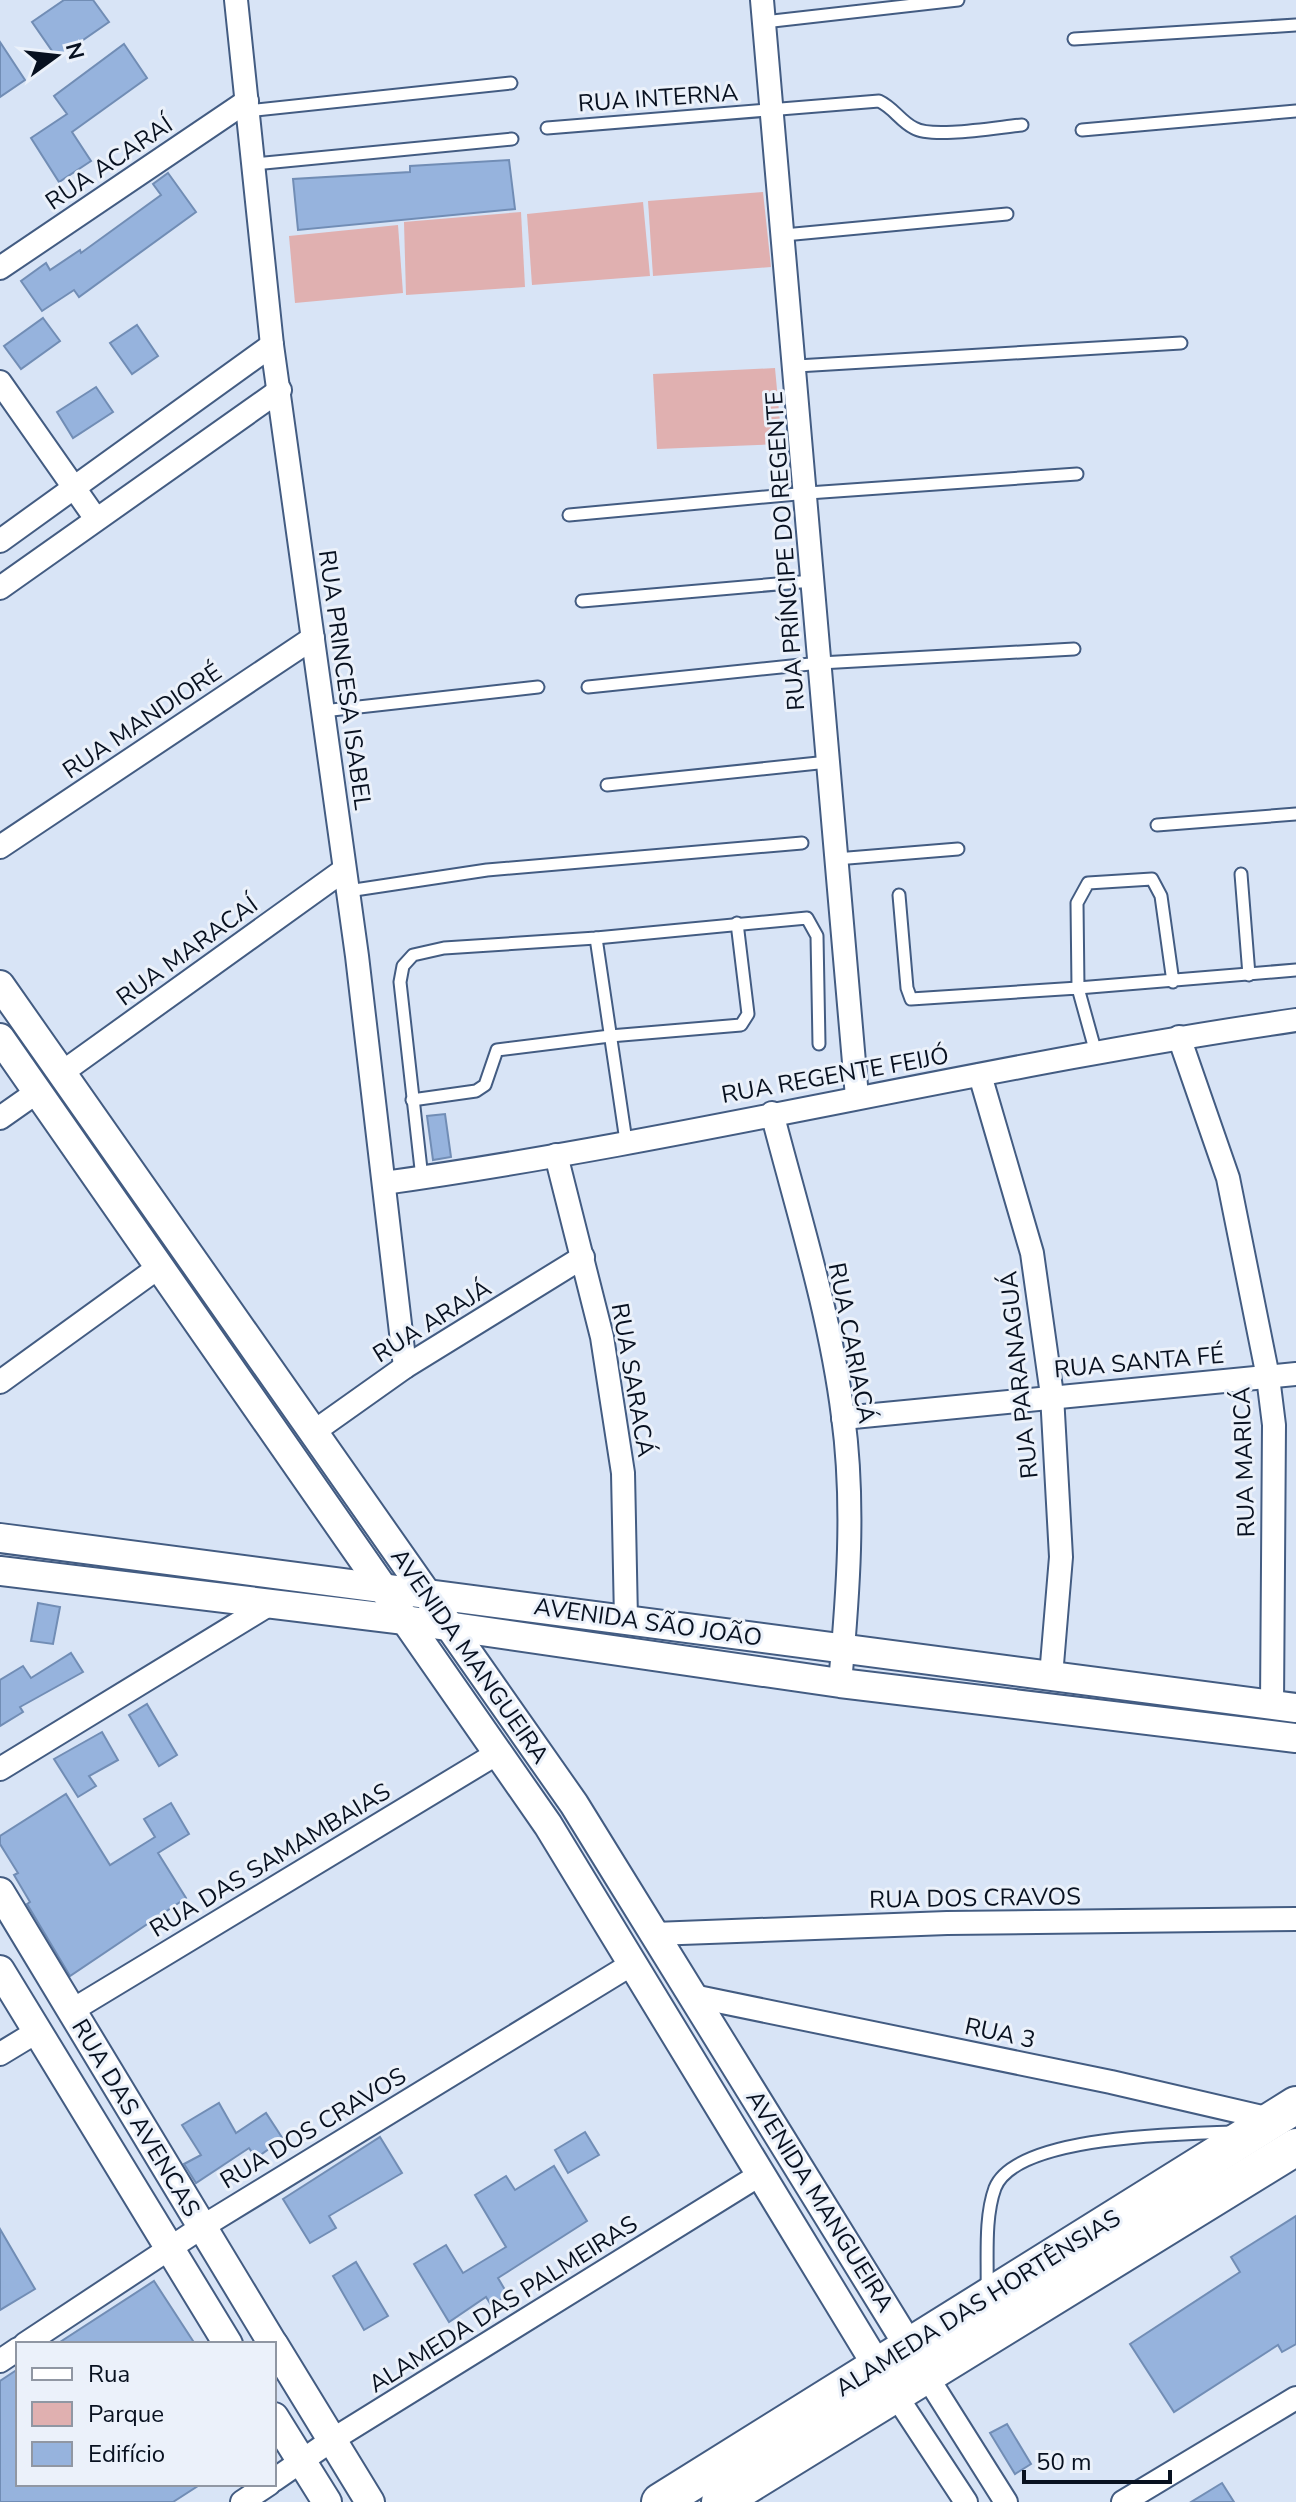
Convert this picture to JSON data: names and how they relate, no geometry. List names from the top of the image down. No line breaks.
{"streets":{"main road":["ALAMEDA DAS HORTÊNSIAS"],"street":["RUA ACARAÍ","RUA PRÍNCIPE DO REGENTE","RUA PRINCESA ISABEL","RUA MANDIORÉ","RUA MARACAÍ","RUA REGENTE FEIJÓ","RUA ARAJÁ","RUA CARIACÁ","RUA SANTA FÉ","RUA PARANAGUÁ","RUA SARACÁ","RUA MARICÁ","AVENIDA SÃO JOÃO","AVENIDA MANGUEIRA","RUA DAS SAMAMBAIAS","RUA DOS CRAVOS","RUA 3","RUA DAS AVENCAS","ALAMEDA DAS PALMEIRAS"],"lane":["RUA INTERNA"]},"crossings":[["RUA INTERNA","RUA PRÍNCIPE DO REGENTE"],["RUA ACARAÍ","RUA PRINCESA ISABEL"],["RUA PRÍNCIPE DO REGENTE","RUA REGENTE FEIJÓ"],["RUA PRINCESA ISABEL","RUA MANDIORÉ"],["RUA PRINCESA ISABEL","RUA MARACAÍ"],["RUA PRINCESA ISABEL","RUA REGENTE FEIJÓ"],["RUA PRINCESA ISABEL","RUA ARAJÁ"],["RUA MARACAÍ","AVENIDA MANGUEIRA"],["RUA REGENTE FEIJÓ","RUA CARIACÁ"],["RUA REGENTE FEIJÓ","RUA PARANAGUÁ"],["RUA REGENTE FEIJÓ","RUA SARACÁ"],["RUA REGENTE FEIJÓ","RUA MARICÁ"],["RUA ARAJÁ","RUA SARACÁ"],["RUA ARAJÁ","AVENIDA MANGUEIRA"],["RUA CARIACÁ","RUA SANTA FÉ"],["RUA CARIACÁ","AVENIDA SÃO JOÃO"],["RUA SANTA FÉ","RUA PARANAGUÁ"],["RUA SANTA FÉ","RUA MARICÁ"],["RUA PARANAGUÁ","AVENIDA SÃO JOÃO"],["RUA SARACÁ","AVENIDA SÃO JOÃO"],["RUA MARICÁ","AVENIDA SÃO JOÃO"],["AVENIDA SÃO JOÃO","AVENIDA MANGUEIRA"],["AVENIDA MANGUEIRA","RUA DAS SAMAMBAIAS"],["AVENIDA MANGUEIRA","RUA DOS CRAVOS"],["AVENIDA MANGUEIRA","RUA 3"],["AVENIDA MANGUEIRA","ALAMEDA DAS HORTÊNSIAS"],["AVENIDA MANGUEIRA","ALAMEDA DAS PALMEIRAS"],["RUA DAS SAMAMBAIAS","RUA DAS AVENCAS"],["RUA DOS CRAVOS","RUA DAS AVENCAS"],["RUA 3","ALAMEDA DAS HORTÊNSIAS"],["RUA DAS AVENCAS","ALAMEDA DAS PALMEIRAS"]],"legend":["Rua","Parque","Edifício"],"scale_bar":"50 m","north":"right"}
